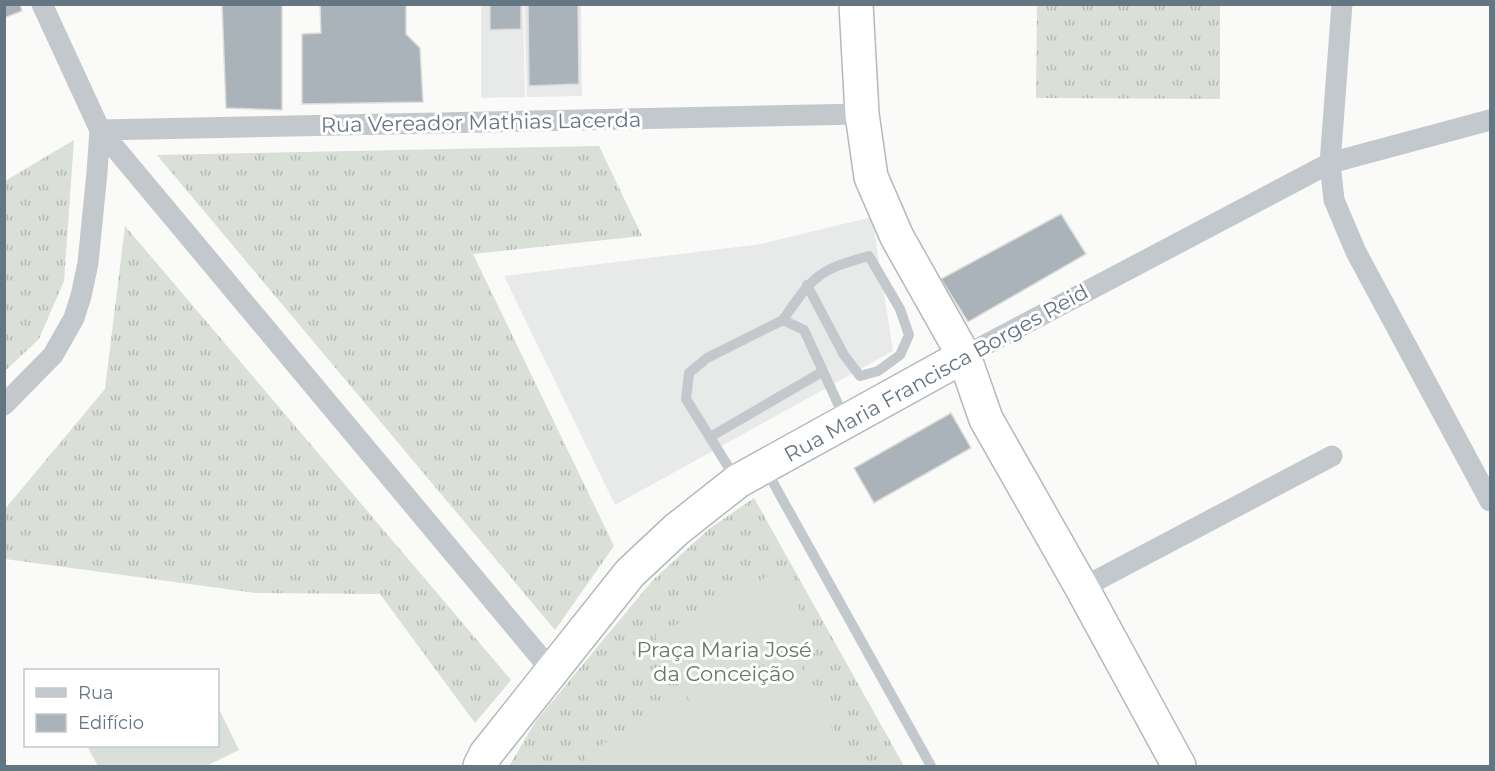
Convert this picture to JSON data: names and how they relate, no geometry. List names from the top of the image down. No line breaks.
{"streets":{"highway":["Rua Maria Francisca Borges Reid"],"street":["Rua Vereador Mathias Lacerda"]},"parks":["Praça Maria José da Conceição"],"legend":["Rua","Edifício"]}
